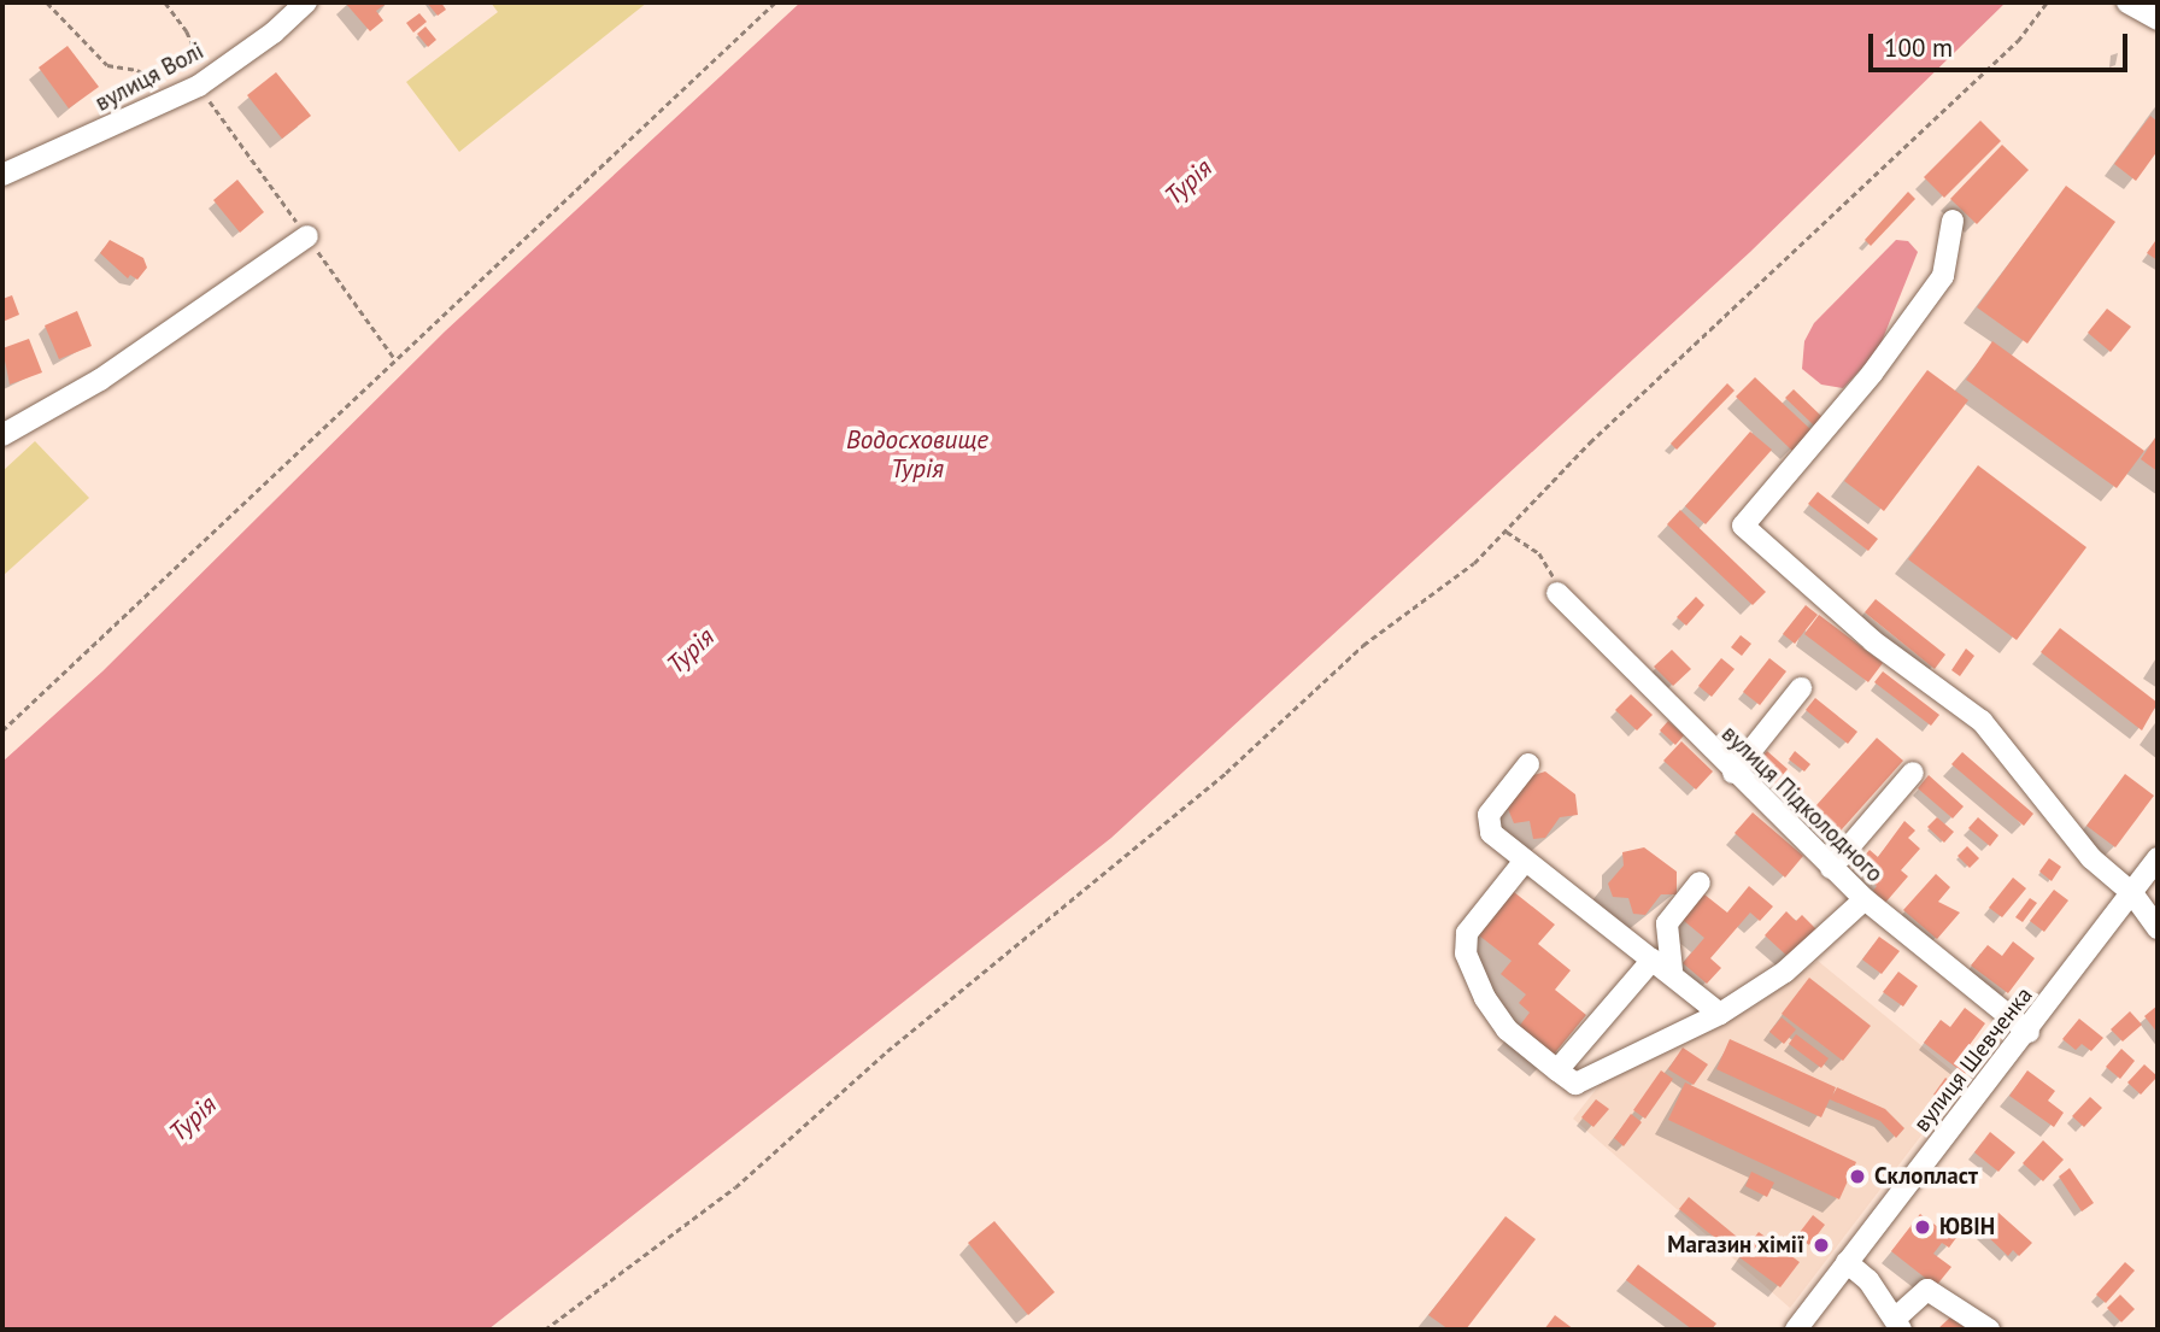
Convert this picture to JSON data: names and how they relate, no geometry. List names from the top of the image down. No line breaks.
{"streets":{"street":["вулиця Волі","вулиця Підколодного","вулиця Шевченка"]},"crossings":[["вулиця Підколодного","вулиця Шевченка"]],"water":["Турія","Водосховище Турія"],"places":["Склопласт","ЮВІН","Магазин хімії"],"scale_bar":"100 m"}
